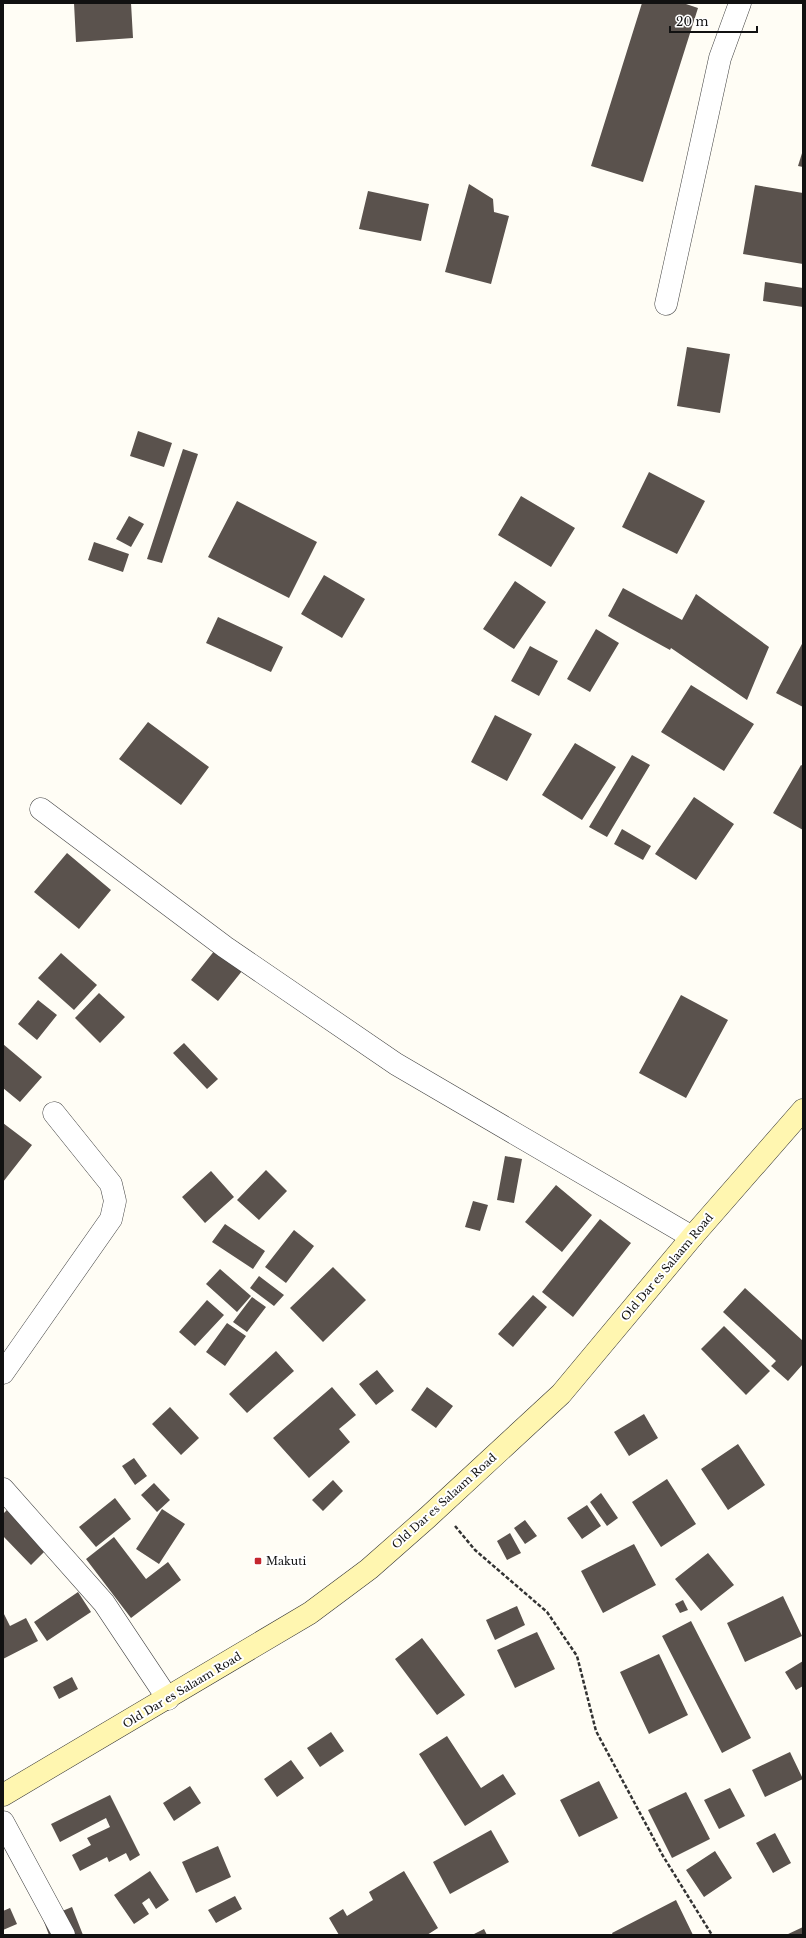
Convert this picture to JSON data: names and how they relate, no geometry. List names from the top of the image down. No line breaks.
{"streets":{"street":["Old Dar es Salaam Road"]},"places":{"transit":["Makuti"]},"scale_bar":"20 m"}
